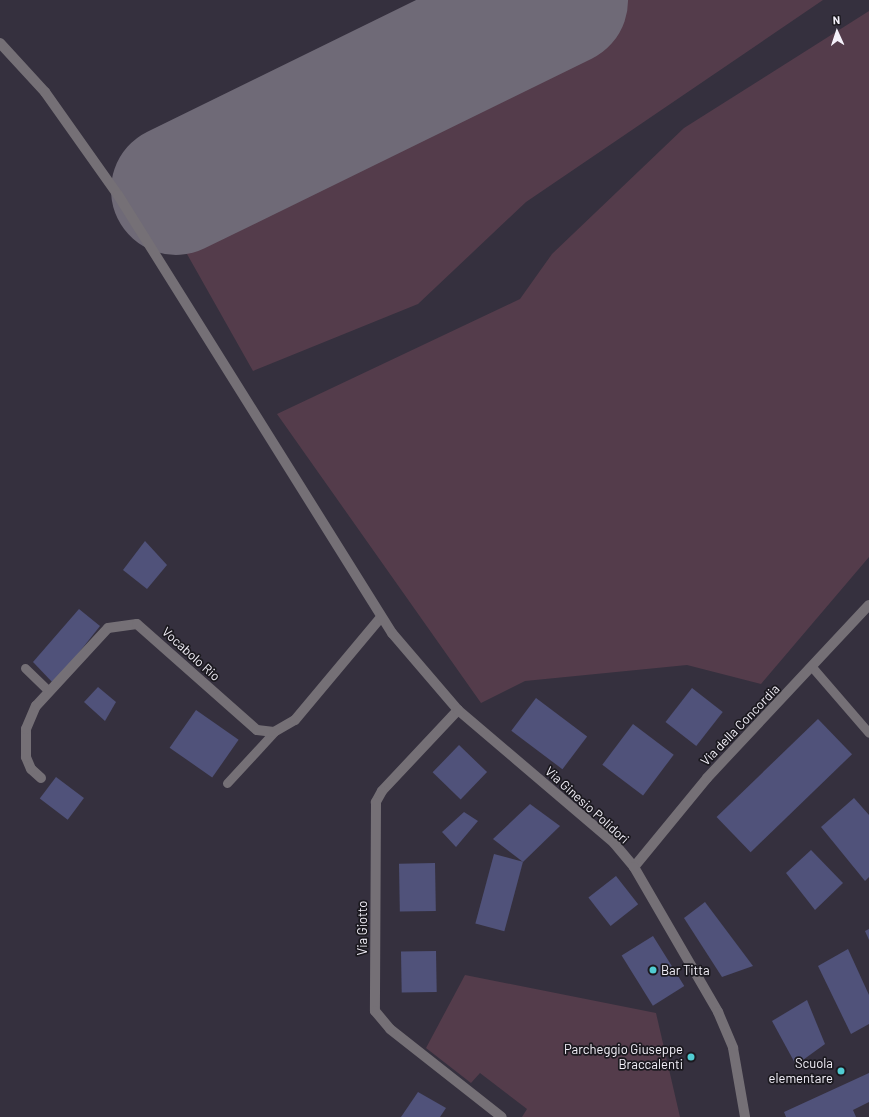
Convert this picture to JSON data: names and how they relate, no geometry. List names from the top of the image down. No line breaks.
{"streets":{"street":["Vocabolo Rio","Via della Concordia","Via Ginesio Polidori","Via Giotto"]},"crossings":[["Via della Concordia","Via Ginesio Polidori"],["Via Ginesio Polidori","Via Giotto"]],"places":["Bar Titta","Parcheggio Giuseppe Braccalenti","Scuola elementare"],"north":"top"}
